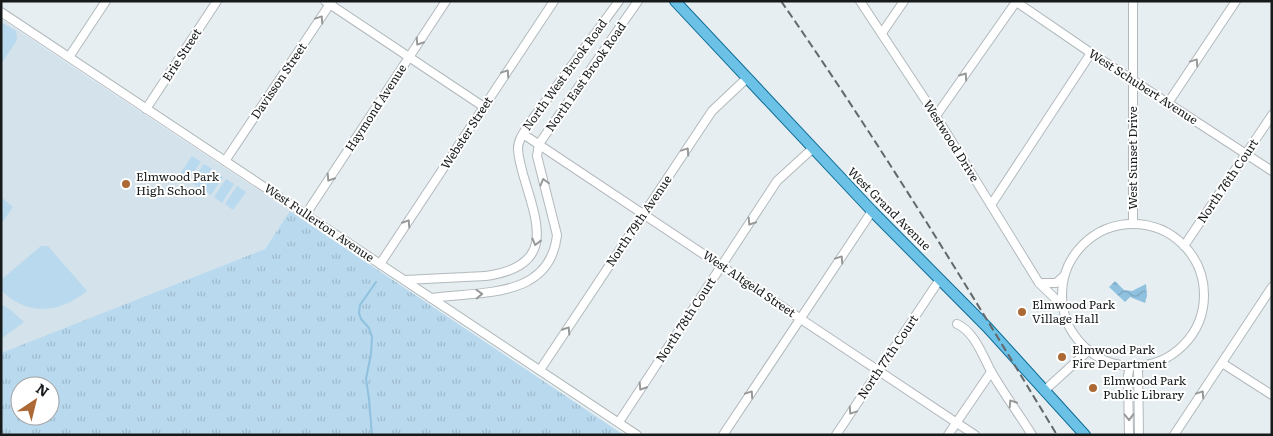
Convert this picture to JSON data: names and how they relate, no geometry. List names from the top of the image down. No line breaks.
{"streets":{"main road":["West Grand Avenue"],"street":["Erie Street","North West Brook Road","North East Brook Road","Davisson Street","West Schubert Avenue","Haymond Avenue","Webster Street","Westwood Drive","West Sunset Drive","North 76th Court","North 79th Avenue","West Fullerton Avenue","West Altgeld Street","North 78th Court","North 77th Court"]},"crossings":[["Erie Street","West Fullerton Avenue"],["North West Brook Road","West Fullerton Avenue"],["North West Brook Road","West Altgeld Street"],["North East Brook Road","West Fullerton Avenue"],["North East Brook Road","West Altgeld Street"],["Davisson Street","West Fullerton Avenue"],["West Schubert Avenue","West Sunset Drive"],["West Schubert Avenue","North 76th Court"],["Haymond Avenue","West Fullerton Avenue"],["Webster Street","West Fullerton Avenue"],["Westwood Drive","West Sunset Drive"],["Westwood Drive","North 76th Court"],["West Sunset Drive","North 76th Court"],["West Grand Avenue","North 79th Avenue"],["West Grand Avenue","North 78th Court"],["West Grand Avenue","North 77th Court"],["North 79th Avenue","West Fullerton Avenue"],["North 79th Avenue","West Altgeld Street"],["West Fullerton Avenue","North 78th Court"],["West Altgeld Street","North 78th Court"],["West Altgeld Street","North 77th Court"]],"one_way":["Davisson Street","Haymond Avenue","Webster Street","North 79th Avenue","North 78th Court","North 77th Court"],"places":["Elmwood Park High School","Elmwood Park Village Hall","Elmwood Park Fire Department","Elmwood Park Public Library"],"north":"top right"}
